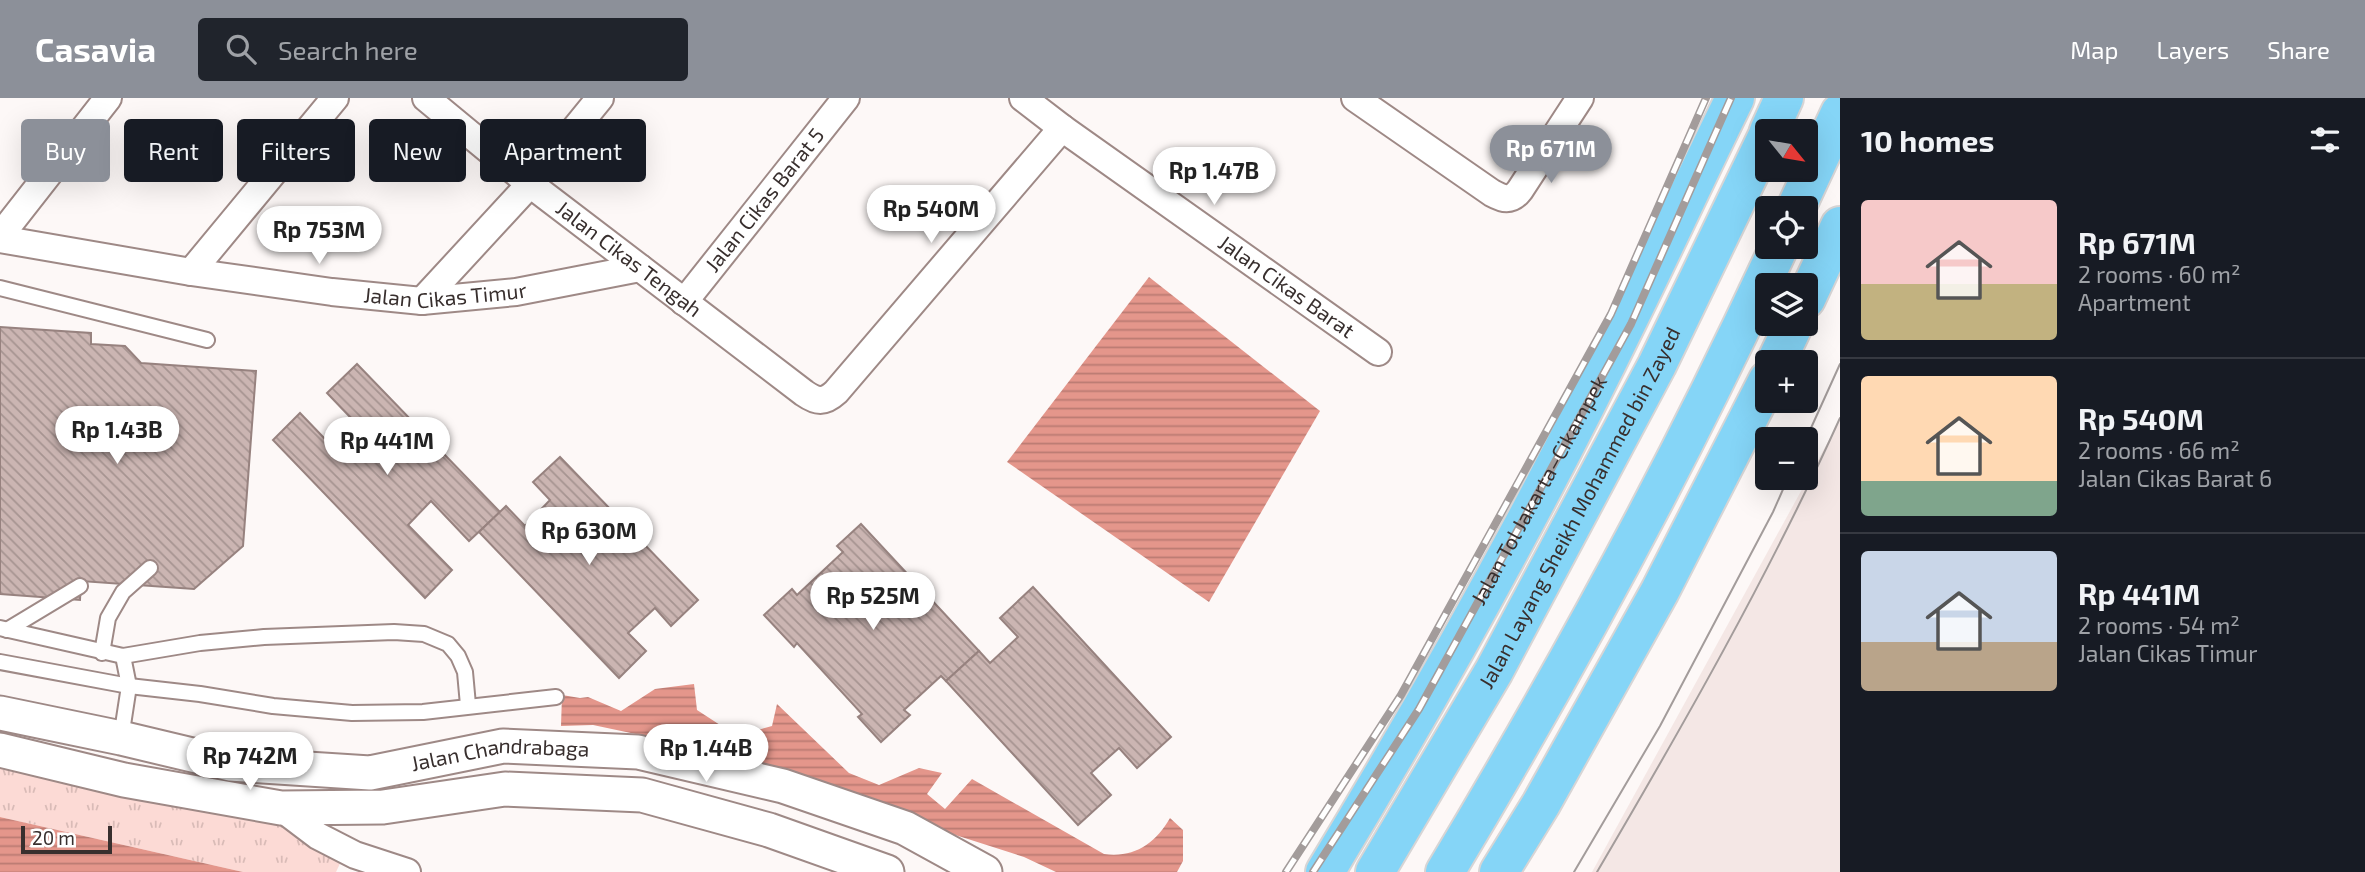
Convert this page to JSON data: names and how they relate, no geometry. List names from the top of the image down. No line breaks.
{"streets":{"highway":["Jalan Tol Jakarta–Cikampek","Jalan Layang Sheikh Mohammed bin Zayed"],"street":["Jalan Cikas Barat 5","Jalan Cikas Tengah","Jalan Cikas Barat","Jalan Cikas Timur","Jalan Chandrabaga"]},"crossings":[["Jalan Cikas Barat 5","Jalan Cikas Tengah"],["Jalan Cikas Tengah","Jalan Cikas Barat"],["Jalan Cikas Tengah","Jalan Cikas Timur"]],"scale_bar":"20 m","north":"bottom right","page":{"header":"Casavia","search":"Search here","nav":["Map","Layers","Share"],"heading":"10 homes","map_buttons":["+","−"],"chip":["Buy","Rent","Filters","New","Apartment"],"price":["Rp 671M","Rp 1.47B","Rp 540M","Rp 753M","Rp 1.43B","Rp 441M","Rp 630M","Rp 525M","Rp 1.44B","Rp 742M"],"list":[{"name":"Rp 671M","note":"2 rooms · 60 m² · Apartment"},{"name":"Rp 540M","note":"2 rooms · 66 m² · Jalan Cikas Barat 6"},{"name":"Rp 441M","note":"2 rooms · 54 m² · Jalan Cikas Timur"}],"scale":"20 m"}}
